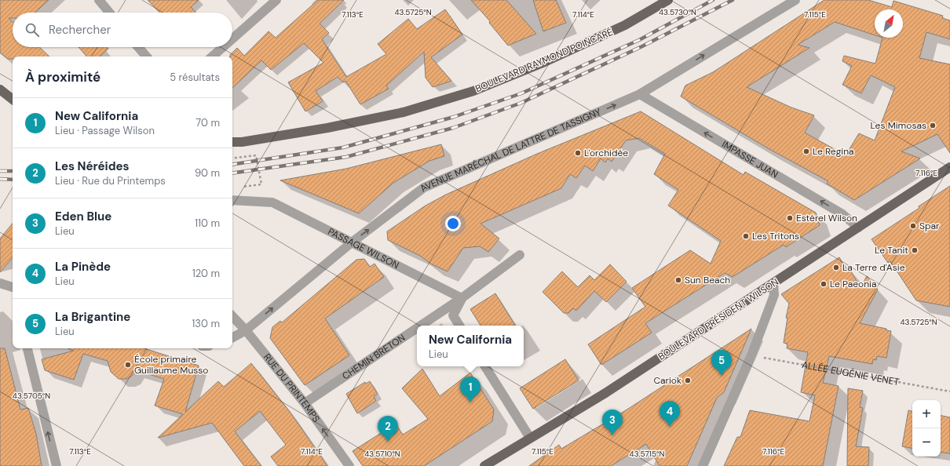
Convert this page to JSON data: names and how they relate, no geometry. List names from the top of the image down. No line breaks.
{"streets":{"main road":["BOULEVARD RAYMOND POINCARÉ","BOULEVARD PRÉSIDENT WILSON"],"street":["AVENUE MARÉCHAL DE LATTRE DE TASSIGNY","IMPASSE JUAN","PASSAGE WILSON","CHEMIN BRETON","RUE DU PRINTEMPS"],"path":["ALLÉE EUGÉNIE VENET"]},"crossings":[["AVENUE MARÉCHAL DE LATTRE DE TASSIGNY","IMPASSE JUAN"],["AVENUE MARÉCHAL DE LATTRE DE TASSIGNY","PASSAGE WILSON"],["AVENUE MARÉCHAL DE LATTRE DE TASSIGNY","RUE DU PRINTEMPS"],["IMPASSE JUAN","BOULEVARD PRÉSIDENT WILSON"],["PASSAGE WILSON","CHEMIN BRETON"],["CHEMIN BRETON","RUE DU PRINTEMPS"]],"one_way":["AVENUE MARÉCHAL DE LATTRE DE TASSIGNY","IMPASSE JUAN","RUE DU PRINTEMPS"],"places":["Les Mimosas","Le Regina","L'orchidée","Estérel Wilson","Spar","Les Tritons","Le Tanit","La Terre d'Asie","Sun Beach","Le Paeonia","École primaire Guillaume Musso","Cariok"],"north":"top right","page":{"search":"Rechercher","heading":["À proximité","5 résultats"],"list":[{"mark":"1","name":"New California","note":"Lieu · Passage Wilson","value":"70 m"},{"mark":"2","name":"Les Néréides","note":"Lieu · Rue du Printemps","value":"90 m"},{"mark":"3","name":"Eden Blue","note":"Lieu","value":"110 m"},{"mark":"4","name":"La Pinède","note":"Lieu","value":"120 m"},{"mark":"5","name":"La Brigantine","note":"Lieu","value":"130 m"}],"popup":["New California","Lieu"],"pins":["5","1","4","3","2"],"map_buttons":["+","−"]},"coordinates":["43.5725°N","43.5730°N","7.113°E","7.114°E","7.115°E","7.116°E","43.5705°N","43.5710°N","43.5715°N"]}
